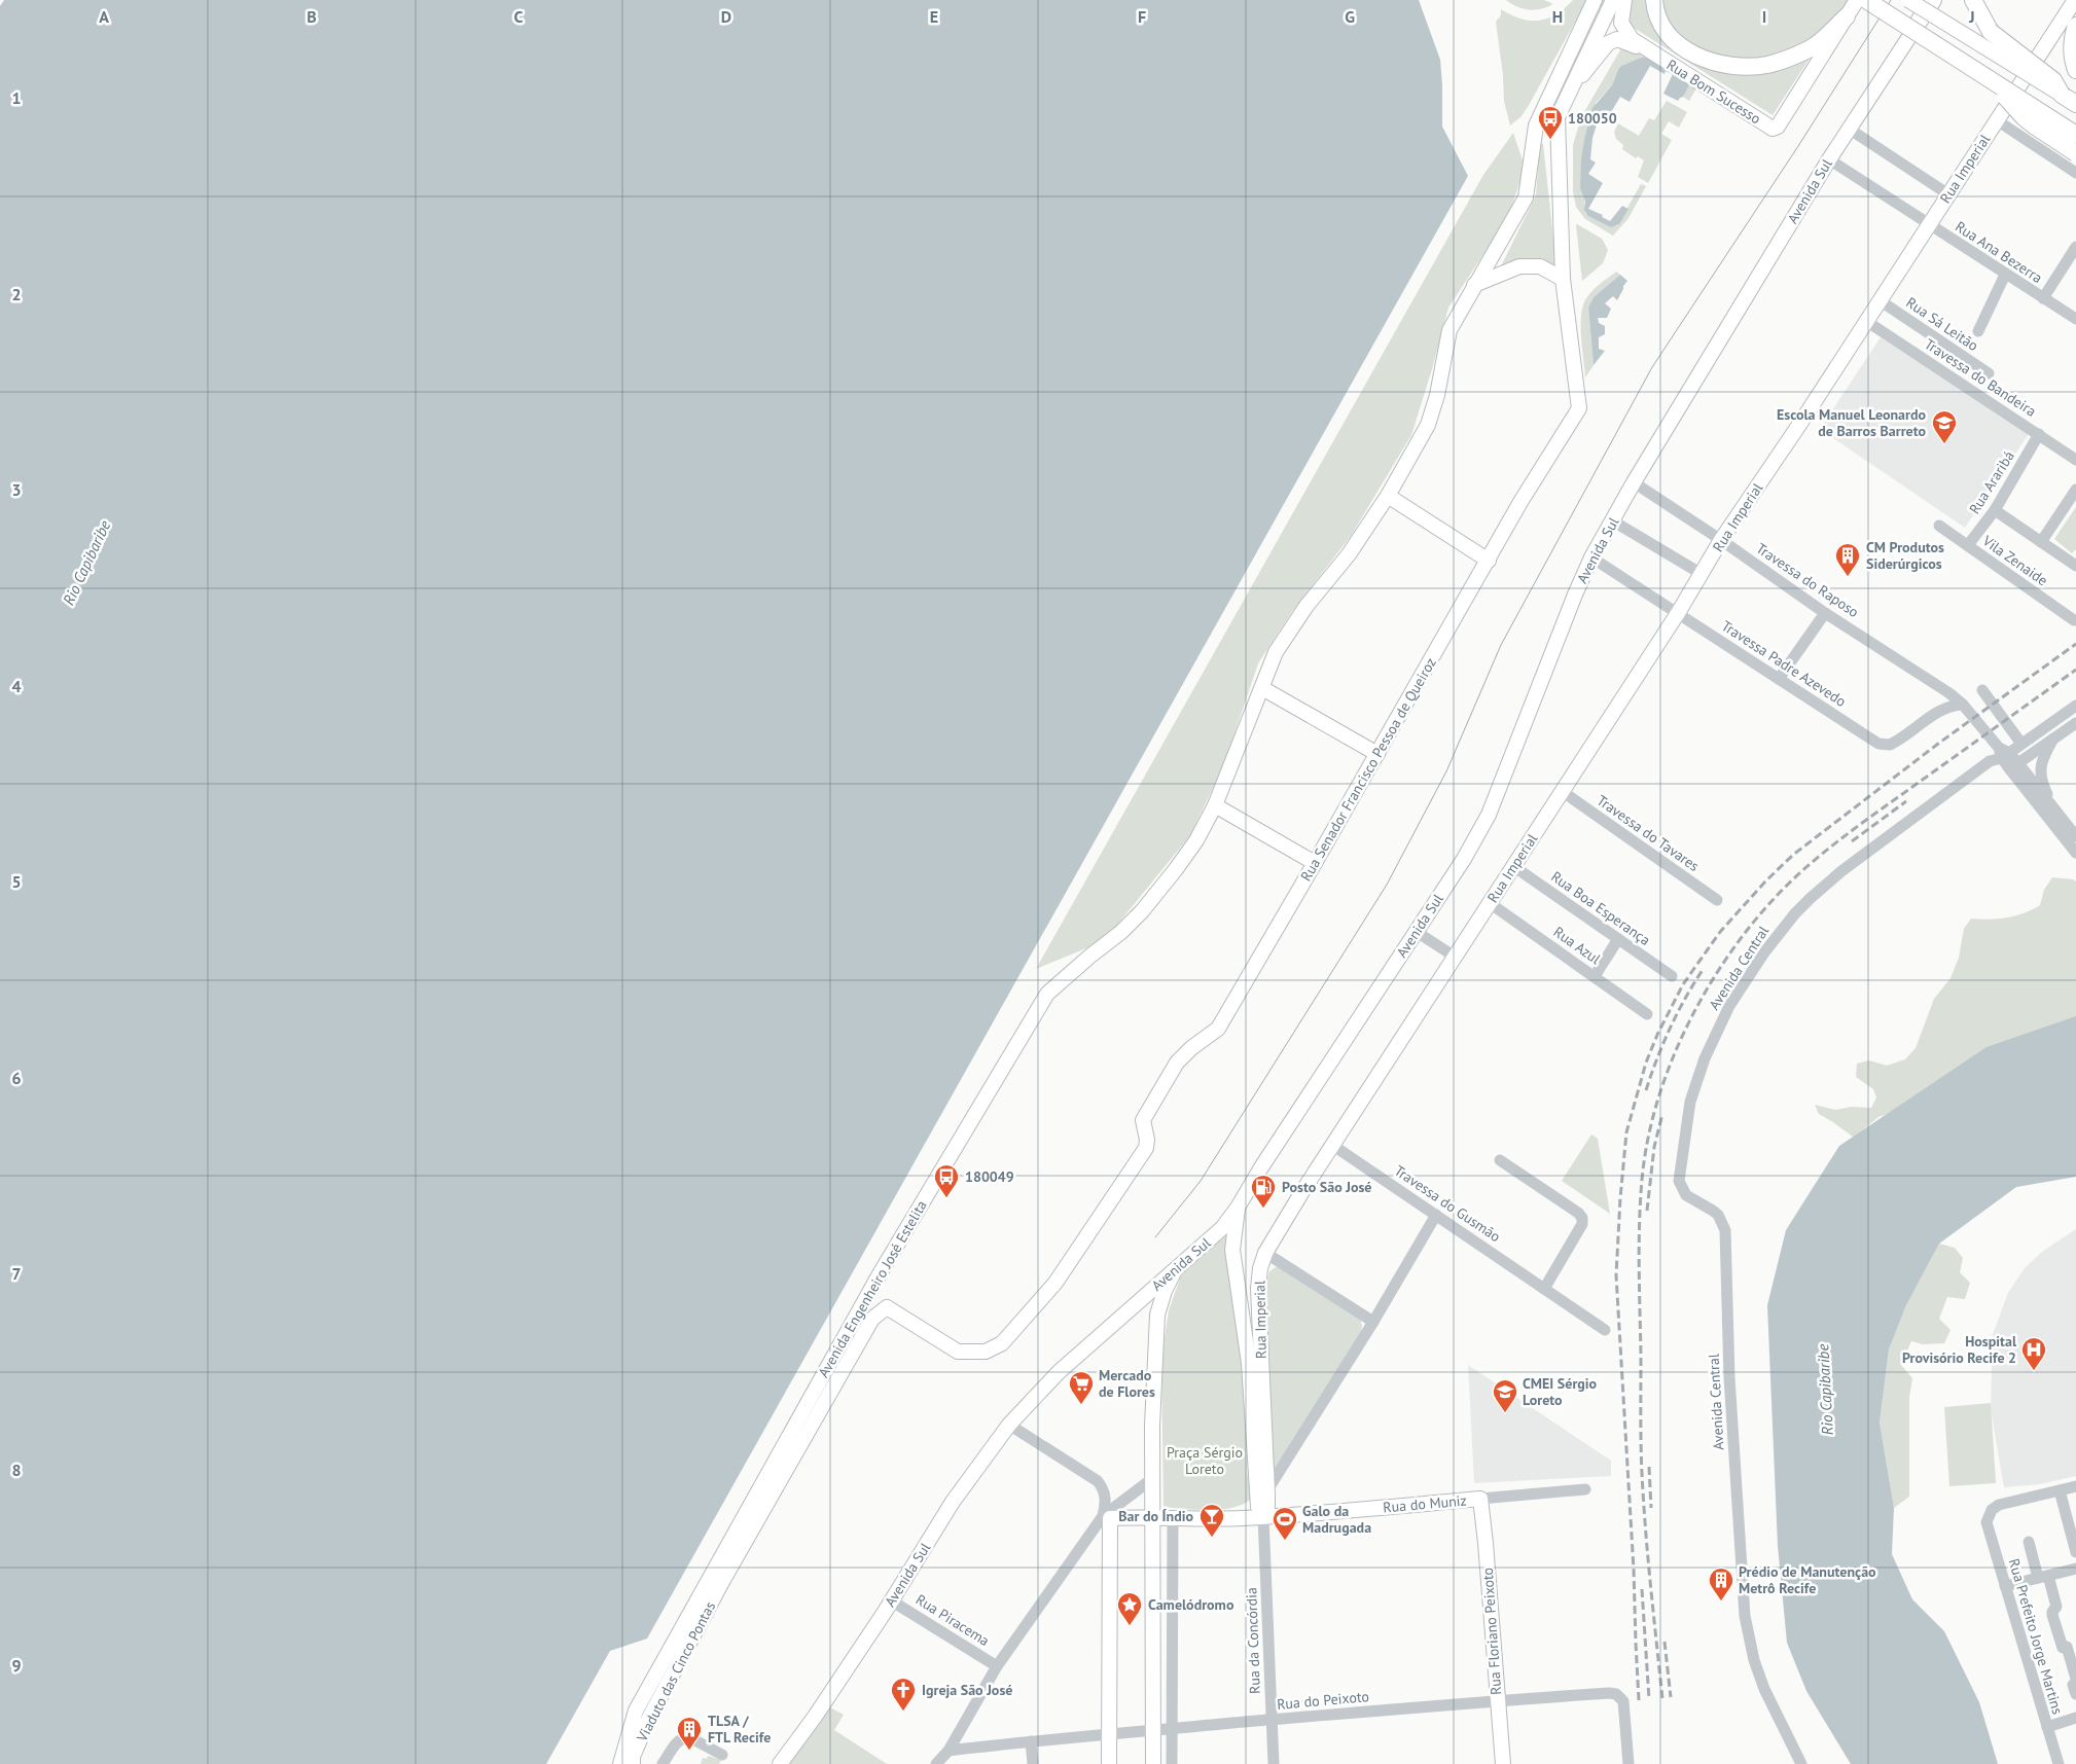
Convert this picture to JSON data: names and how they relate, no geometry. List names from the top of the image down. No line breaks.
{"streets":{"highway":["Avenida Sul"],"main road":["Rua Bom Sucesso","Rua Imperial","Rua Senador Francisco Pessoa de Queiroz","Avenida Engenheiro José Estelita","Rua do Muniz","Rua Floriano Peixoto","Viaduto das Cinco Pontas"],"street":["Rua Ana Bezerra","Rua Sá Leitão","Travessa do Bandeira","Rua Araribá","Vila Zenaide","Travessa do Raposo","Travessa Padre Azevedo","Travessa do Tavares","Rua Boa Esperança","Rua Azul","Avenida Central","Travessa do Gusmão","Rua Piracema","Rua Prefeito Jorge Martins","Rua da Concórdia","Rua do Peixoto"]},"crossings":[["Rua Bom Sucesso","Rua Senador Francisco Pessoa de Queiroz"],["Rua Imperial","Avenida Sul"],["Rua Imperial","Rua Ana Bezerra"],["Rua Imperial","Rua Sá Leitão"],["Rua Imperial","Travessa do Bandeira"],["Rua Imperial","Travessa do Raposo"],["Rua Imperial","Travessa Padre Azevedo"],["Rua Imperial","Travessa do Tavares"],["Rua Imperial","Rua Boa Esperança"],["Rua Imperial","Rua Azul"],["Rua Imperial","Travessa do Gusmão"],["Rua Imperial","Rua do Muniz"],["Rua Imperial","Rua da Concórdia"],["Avenida Sul","Rua Ana Bezerra"],["Avenida Sul","Travessa do Raposo"],["Avenida Sul","Travessa Padre Azevedo"],["Avenida Sul","Rua Piracema"],["Travessa do Bandeira","Rua Araribá"],["Rua Araribá","Vila Zenaide"],["Travessa do Raposo","Travessa Padre Azevedo"],["Travessa do Raposo","Avenida Central"],["Rua Senador Francisco Pessoa de Queiroz","Avenida Engenheiro José Estelita"],["Avenida Engenheiro José Estelita","Viaduto das Cinco Pontas"],["Rua do Muniz","Rua Floriano Peixoto"],["Rua do Muniz","Rua da Concórdia"],["Rua Floriano Peixoto","Rua do Peixoto"],["Rua da Concórdia","Rua do Peixoto"]],"water":["Rio Capibaribe"],"parks":["Praça Sérgio Loreto"],"places":{"bus stop":["180050","180049"],"school or university":["Escola Manuel Leonardo de Barros Barreto","CMEI Sérgio Loreto"],"building":["CM Produtos Siderúrgicos","Prédio de Manutenção Metrô Recife","TLSA / FTL Recife"],"fuel station":["Posto São José"],"hospital":["Hospital Provisório Recife 2"],"supermarket":["Mercado de Flores"],"bar":["Bar do Índio"],"sports":["Galo da Madrugada"],"place":["Camelódromo"],"church":["Igreja São José"]},"grid":{"columns":["A","B","C","D","E","F","G","H","I","J"],"rows":["1","2","3","4","5","6","7","8","9"]}}
